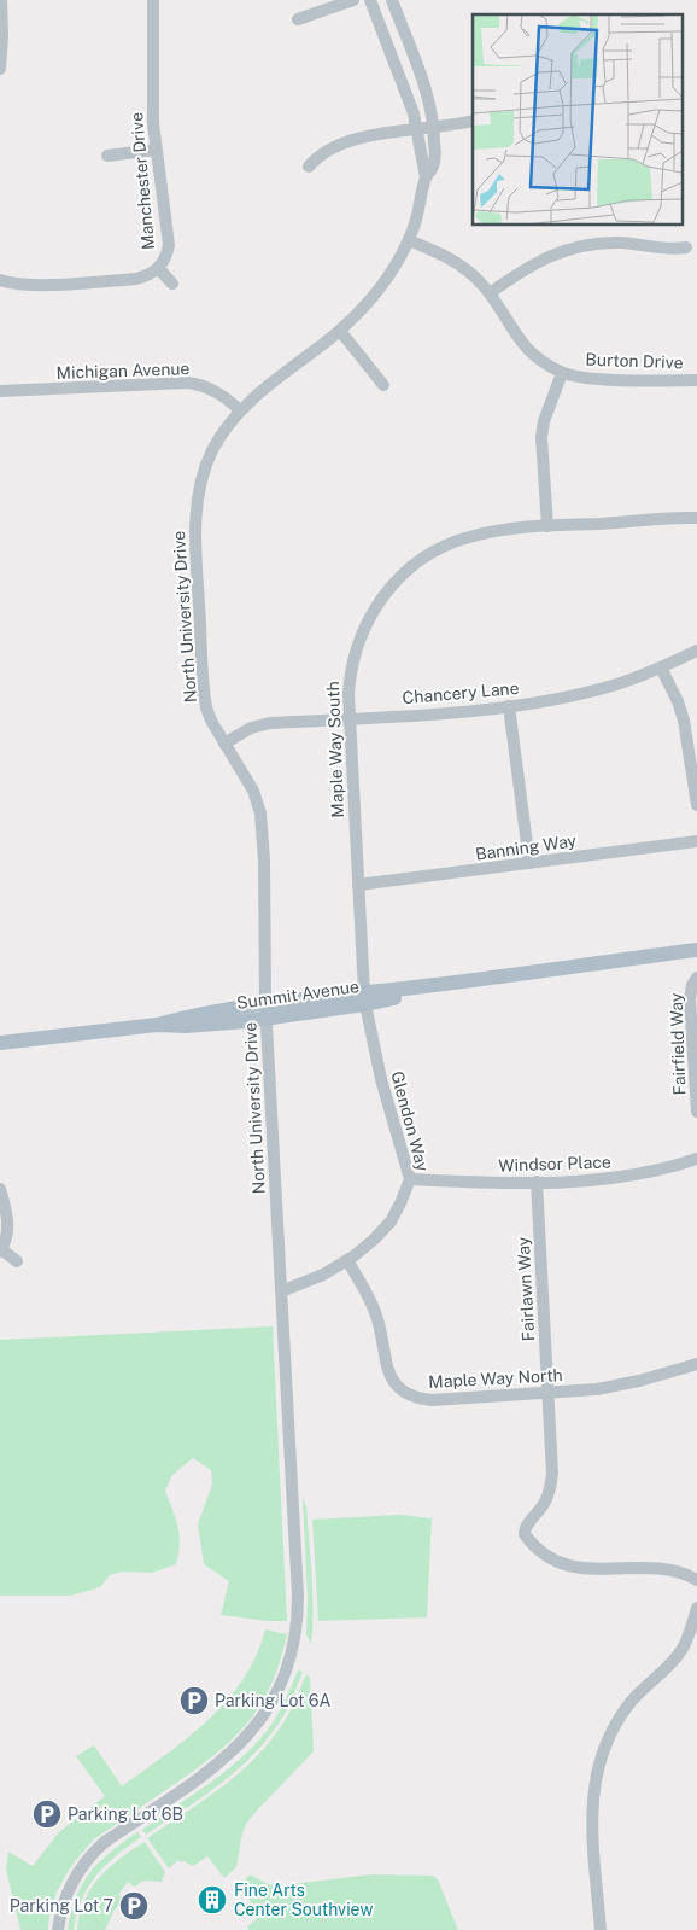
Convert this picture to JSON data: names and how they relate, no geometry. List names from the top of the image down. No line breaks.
{"streets":{"main road":["Summit Avenue"],"street":["Manchester Drive","Burton Drive","Michigan Avenue","North University Drive","Chancery Lane","Maple Way South","Banning Way","Fairfield Way","Glendon Way","Windsor Place","Fairlawn Way","Maple Way North"]},"crossings":[["Burton Drive","North University Drive"],["Michigan Avenue","North University Drive"],["North University Drive","Chancery Lane"],["North University Drive","Summit Avenue"],["North University Drive","Glendon Way"],["Chancery Lane","Maple Way South"],["Maple Way South","Banning Way"],["Maple Way South","Summit Avenue"],["Maple Way South","Glendon Way"],["Summit Avenue","Glendon Way"],["Glendon Way","Windsor Place"],["Glendon Way","Maple Way North"],["Windsor Place","Fairlawn Way"],["Fairlawn Way","Maple Way North"]],"places":{"parking":["Parking Lot 6A","Parking Lot 6B","Parking Lot 7"],"building":["Fine Arts Center Southview"]}}
